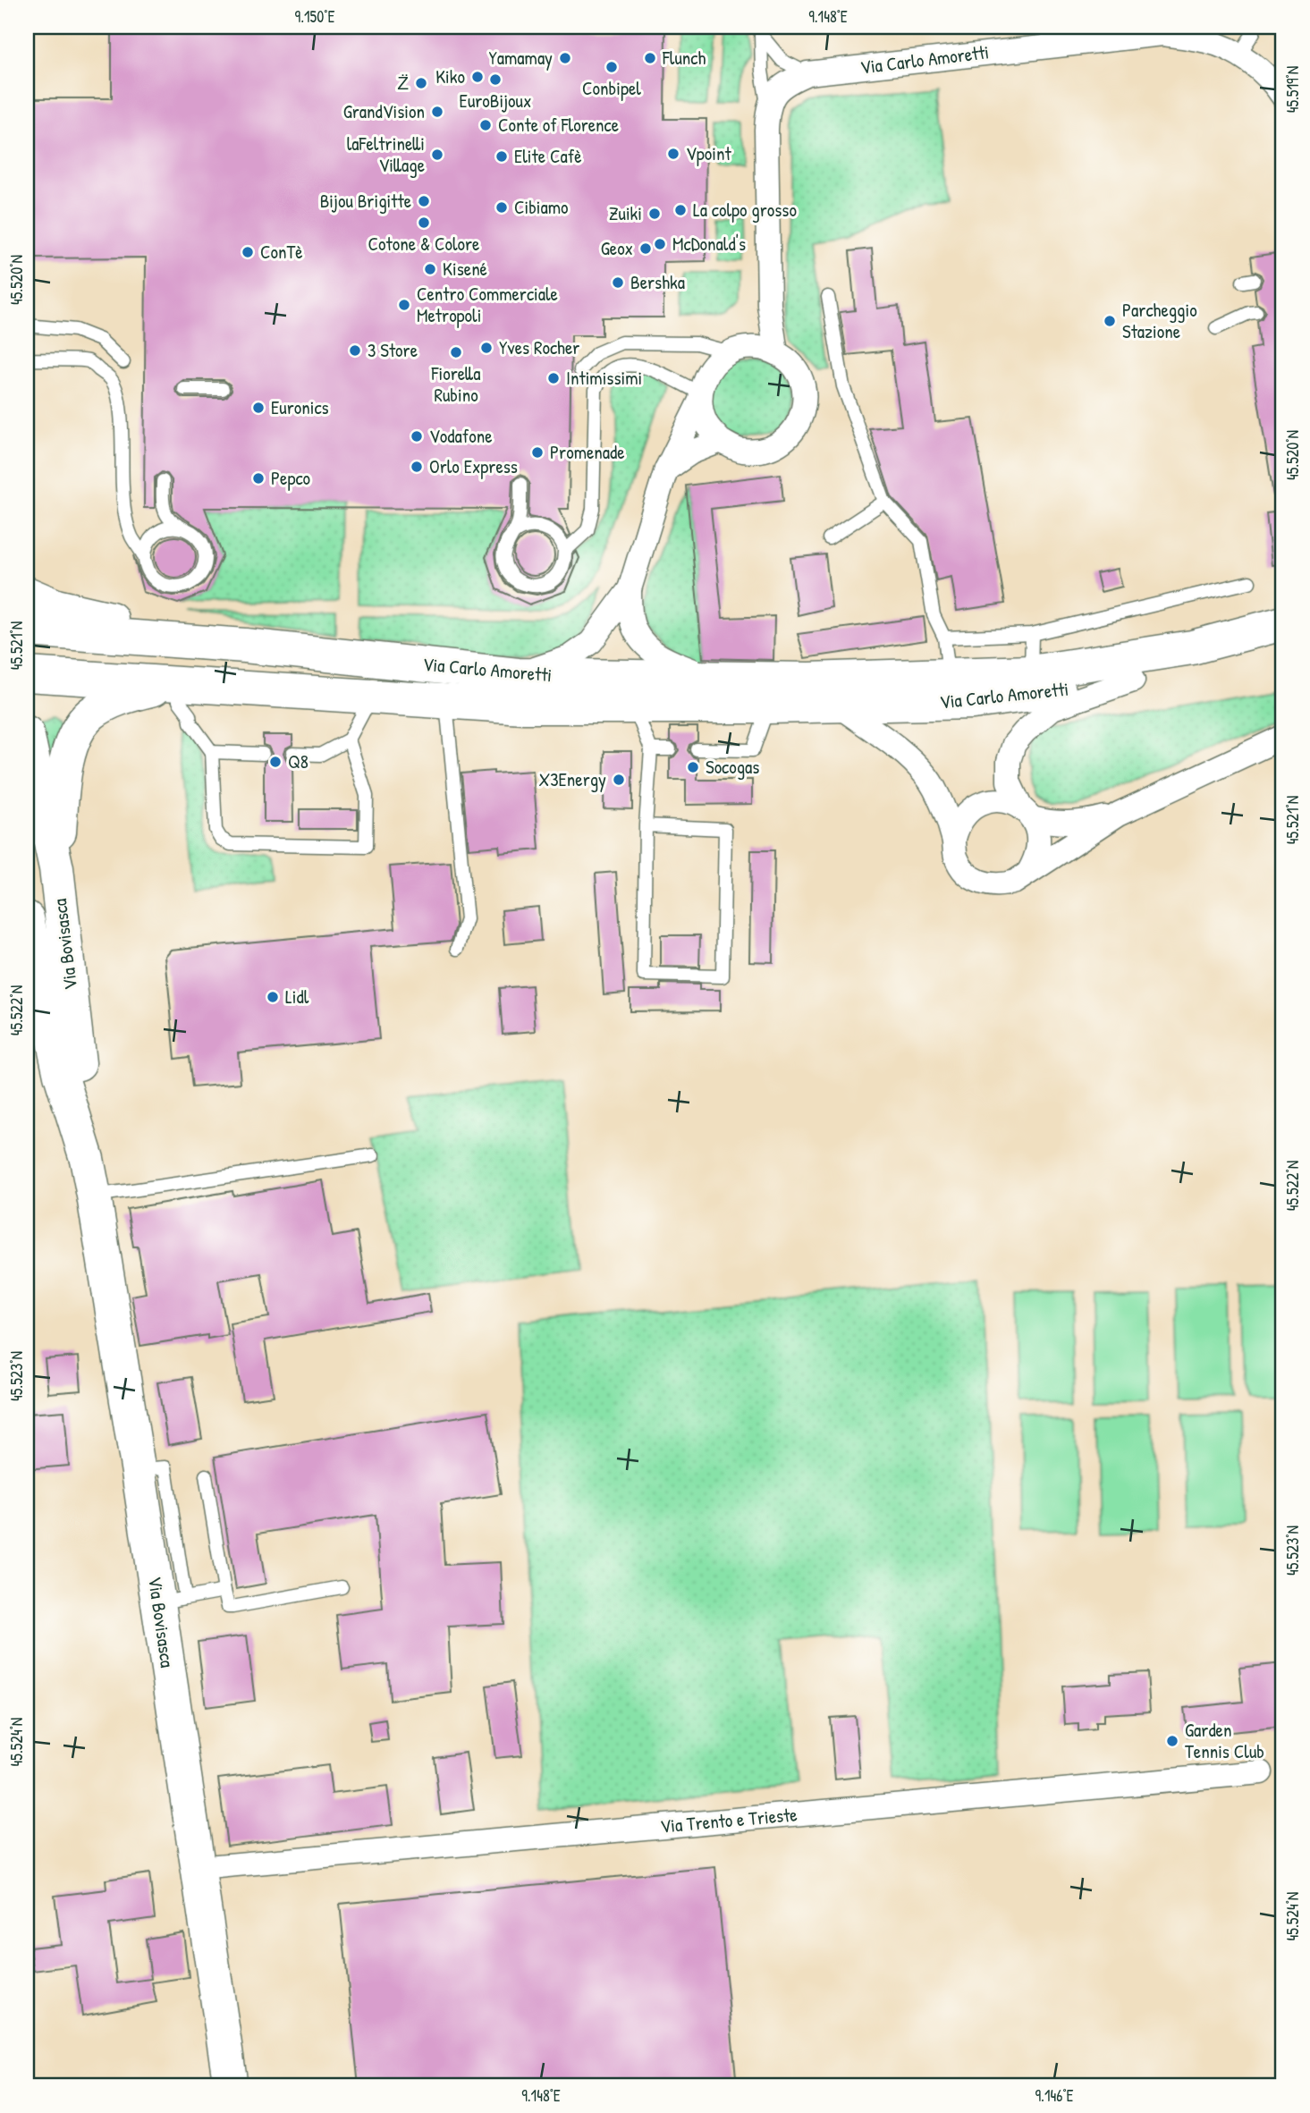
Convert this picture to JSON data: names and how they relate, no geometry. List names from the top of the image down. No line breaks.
{"streets":{"street":["Via Carlo Amoretti","Via Bovisasca","Via Trento e Trieste"]},"crossings":[["Via Bovisasca","Via Trento e Trieste"]],"places":["Yamamay","Flunch","Conbipel","Kiko","EuroBijoux","Z̈","GrandVision","Conte of Florence","Vpoint","laFeltrinelli Village","Elite Cafè","Bijou Brigitte","Cibiamo","La colpo grosso","Zuiki","Cotone & Colore","McDonald's","Geox","ConTè","Kisené","Bershka","Centro Commerciale Metropoli","Parcheggio Stazione","Yves Rocher","3 Store","Fiorella Rubino","Intimissimi","Euronics","Vodafone","Promenade","Orlo Express","Pepco","Q8","Socogas","X3Energy","Lidl","Garden Tennis Club"],"coordinates":["9.150°E","9.148°E","45.519°N","45.520°N","45.521°N","45.522°N","45.523°N","45.524°N","9.146°E"]}
